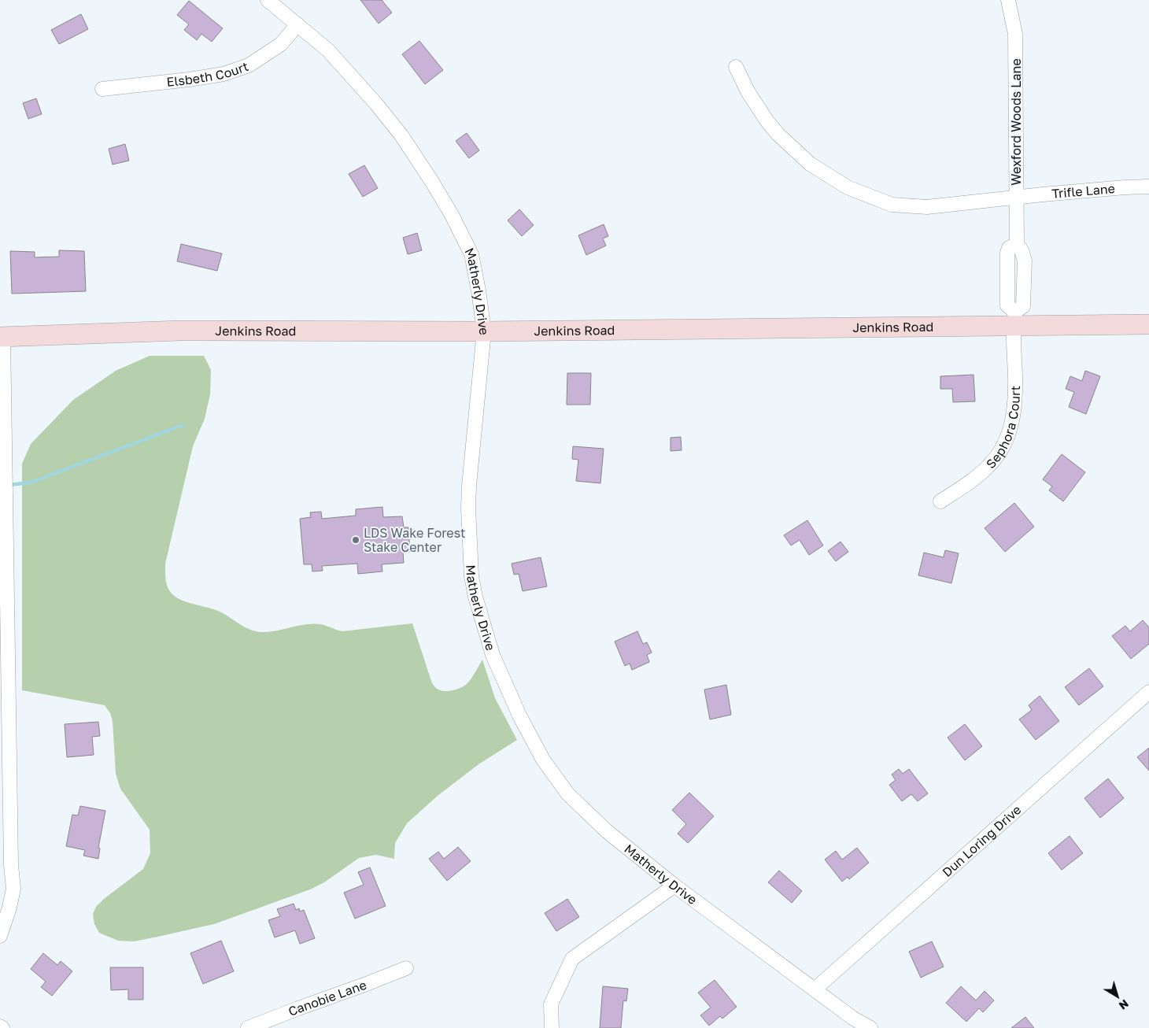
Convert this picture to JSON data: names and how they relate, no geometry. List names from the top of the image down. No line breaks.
{"streets":{"street":["Elsbeth Court","Wexford Woods Lane","Trifle Lane","Matherly Drive","Jenkins Road","Sephora Court","Dun Loring Drive","Canobie Lane"]},"crossings":[["Elsbeth Court","Matherly Drive"],["Wexford Woods Lane","Trifle Lane"],["Wexford Woods Lane","Jenkins Road"],["Wexford Woods Lane","Sephora Court"],["Matherly Drive","Jenkins Road"],["Matherly Drive","Dun Loring Drive"],["Jenkins Road","Sephora Court"]],"places":["LDS Wake Forest Stake Center"],"north":"bottom right"}
